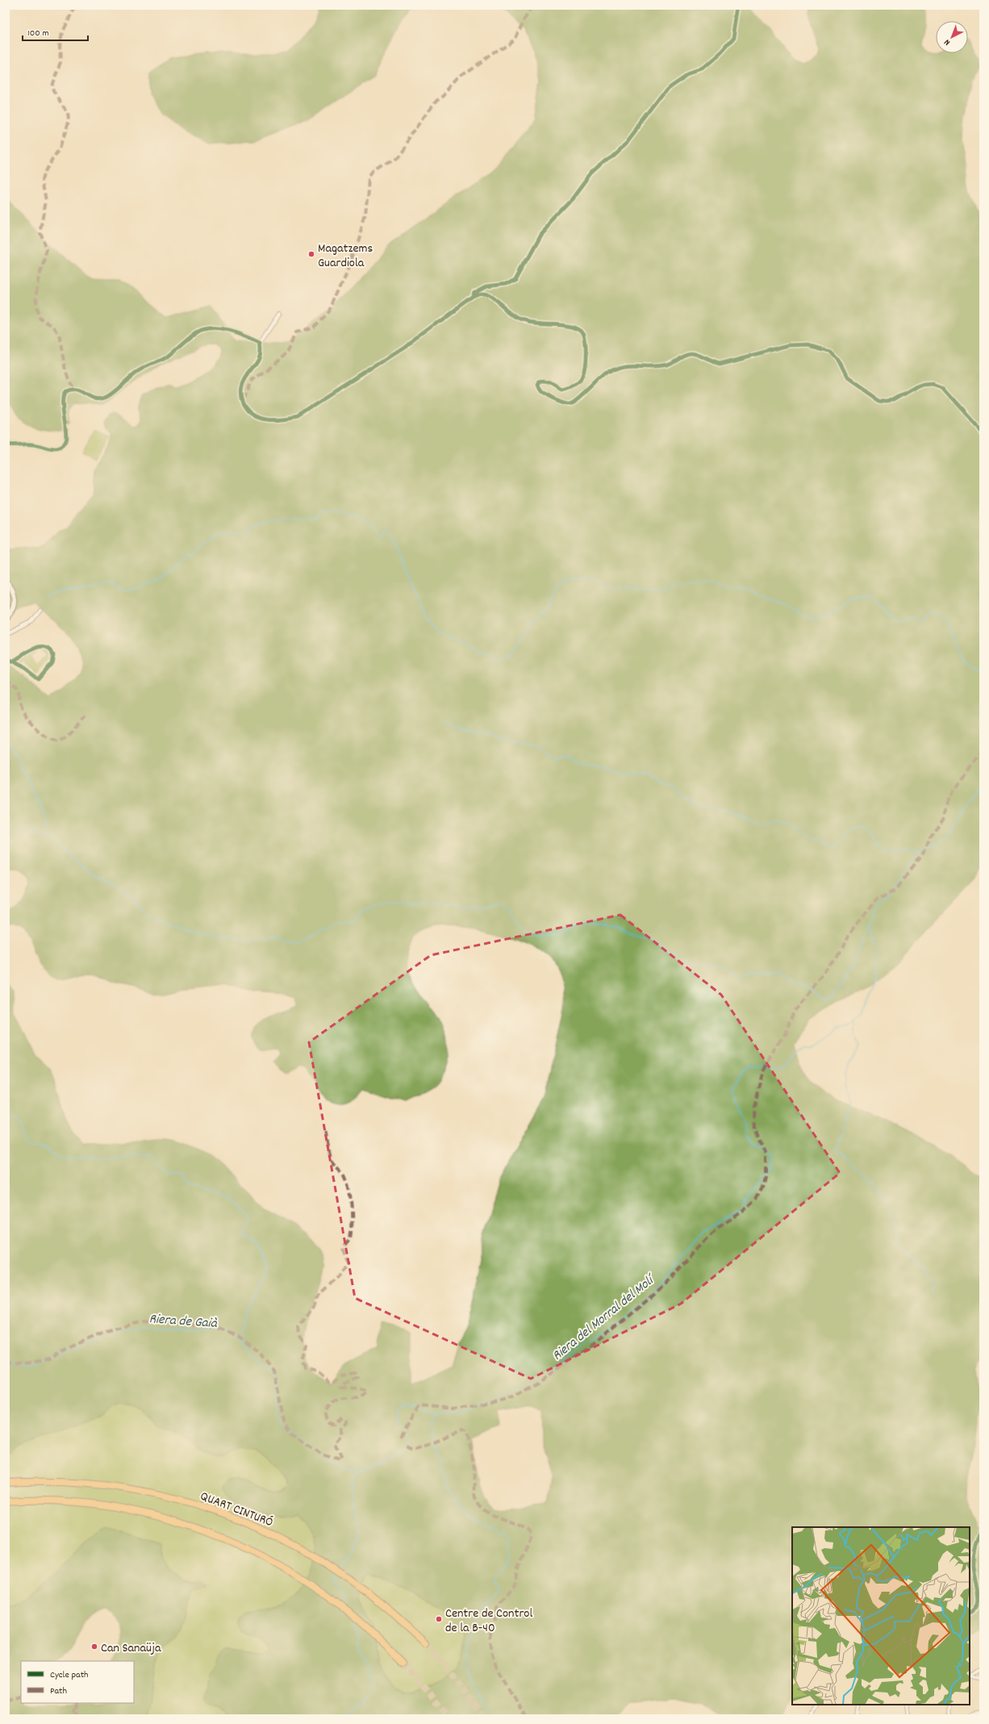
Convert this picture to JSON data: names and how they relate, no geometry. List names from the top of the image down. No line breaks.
{"streets":{"highway":["QUART CINTURÓ"]},"water":["Riera del Morral del Molí","Riera de Gaià"],"places":["Magatzems Guardiola","Centre de Control de la B-40","Can Sanaüja"],"legend":["Cycle path","Path"],"scale_bar":"100 m","north":"bottom left"}
